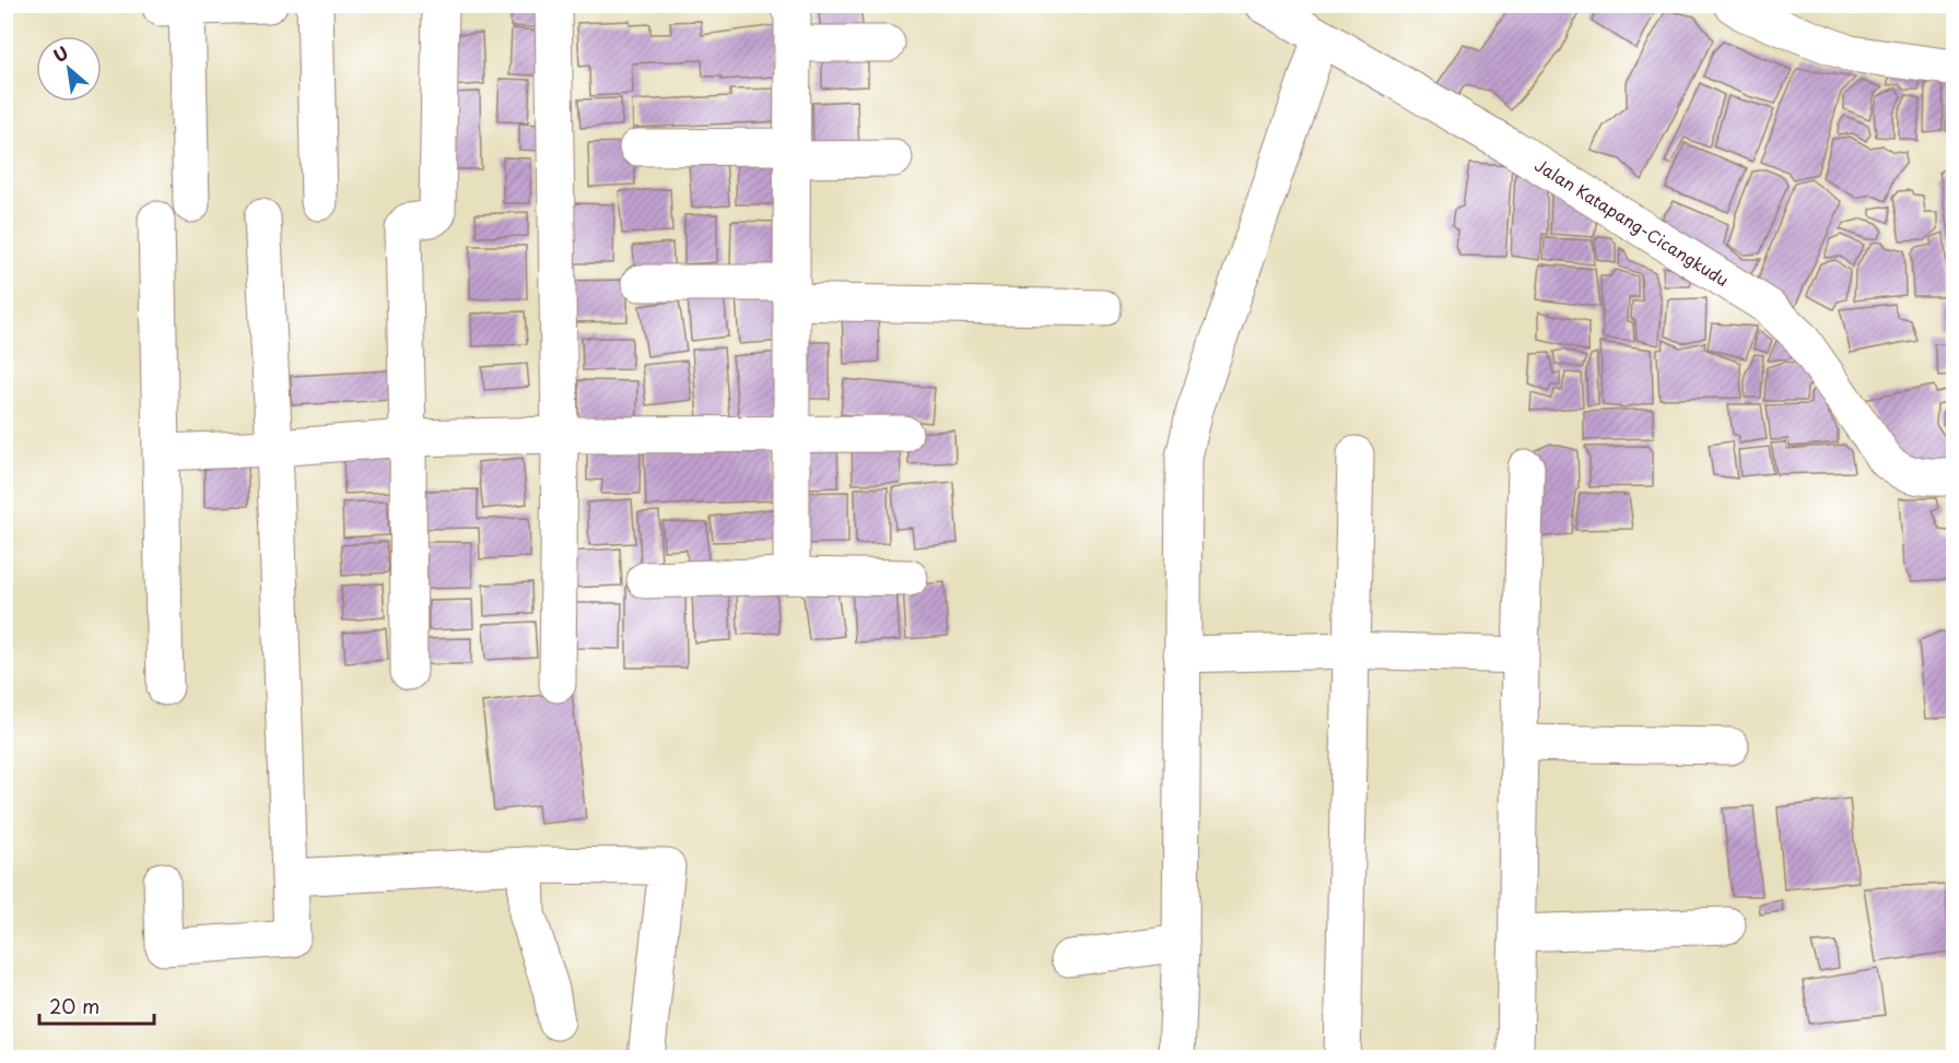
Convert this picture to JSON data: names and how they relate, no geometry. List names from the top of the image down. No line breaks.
{"streets":{"street":["Jalan Katapang-Cicangkudu"]},"scale_bar":"20 m","north":"top left"}
